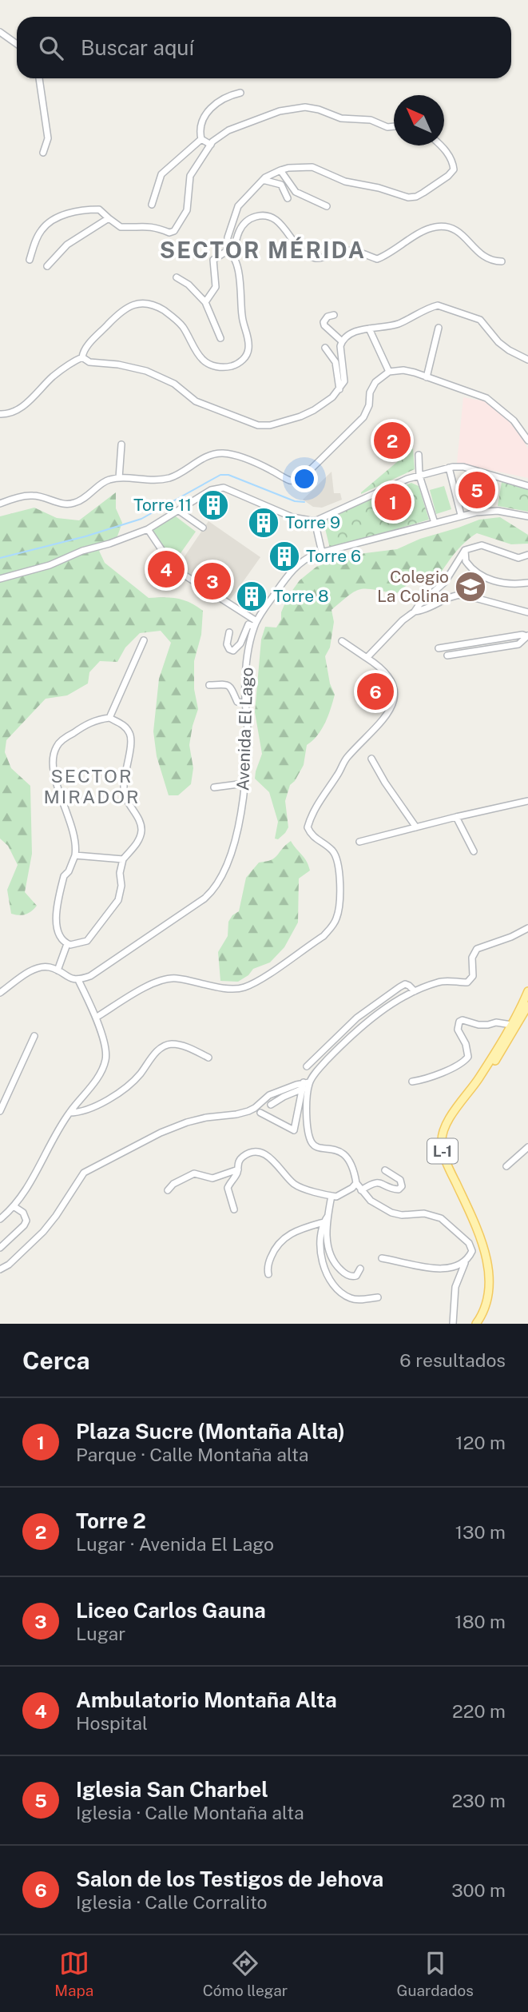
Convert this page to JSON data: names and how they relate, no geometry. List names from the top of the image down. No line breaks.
{"streets":{"main road":["L-1"],"street":["Avenida El Lago"]},"districts":["SECTOR MÉRIDA","SECTOR MIRADOR"],"places":{"building":["Torre 11","Torre 9","Torre 6","Torre 8"],"school or university":["Colegio La Colina"]},"north":"top left","page":{"search":"Buscar aquí","pins":["2","5","1","4","3","6"],"heading":["Cerca","6 resultados"],"list":[{"mark":"1","name":"Plaza Sucre (Montaña Alta)","note":"Parque · Calle Montaña alta","value":"120 m"},{"mark":"2","name":"Torre 2","note":"Lugar · Avenida El Lago","value":"130 m"},{"mark":"3","name":"Liceo Carlos Gauna","note":"Lugar","value":"180 m"},{"mark":"4","name":"Ambulatorio Montaña Alta","note":"Hospital","value":"220 m"},{"mark":"5","name":"Iglesia San Charbel","note":"Iglesia · Calle Montaña alta","value":"230 m"},{"mark":"6","name":"Salon de los Testigos de Jehova","note":"Iglesia · Calle Corralito","value":"300 m"}],"nav":["Mapa","Cómo llegar","Guardados"]}}
